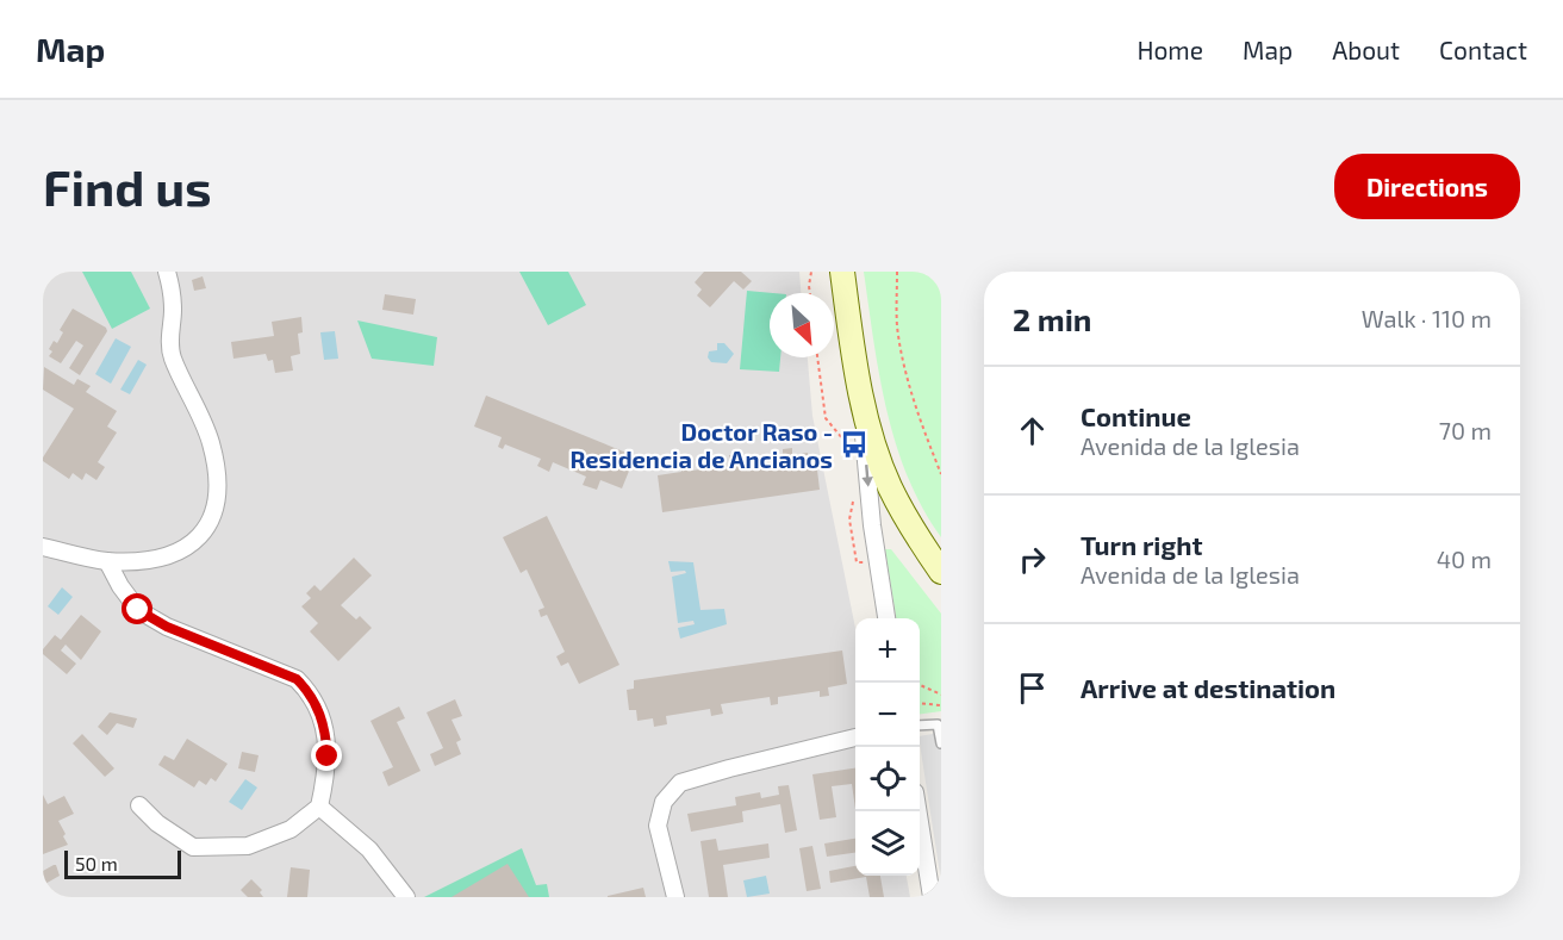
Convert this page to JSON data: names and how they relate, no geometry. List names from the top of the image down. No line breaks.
{"places":{"bus stop":["Doctor Raso - Residencia de Ancianos"]},"scale_bar":"50 m","north":"bottom right","page":{"header":"Map","nav":["Home","Map","About","Contact"],"buttons":"Directions","title":"Find us","heading":["2 min","Walk · 110 m"],"list":[["Continue","Avenida de la Iglesia","70 m"],["Turn right","Avenida de la Iglesia","40 m"],"Arrive at destination"],"map_buttons":["+","−"],"scale":"50 m"}}
